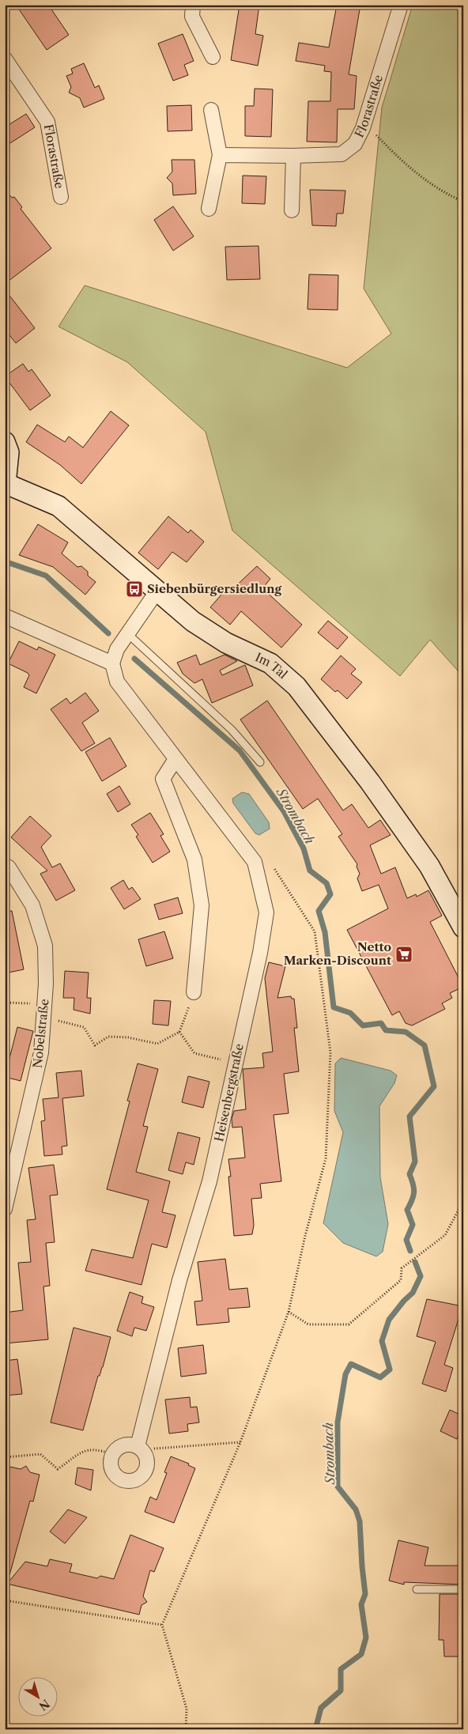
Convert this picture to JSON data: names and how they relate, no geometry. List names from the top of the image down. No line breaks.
{"streets":{"main road":["Im Tal"],"street":["Florastraße","Nobelstraße","Heisenbergstraße"]},"water":["Strombach"],"places":{"bus stop":["Siebenbürgersiedlung"],"supermarket":["Netto Marken-Discount"]},"north":"bottom right"}
